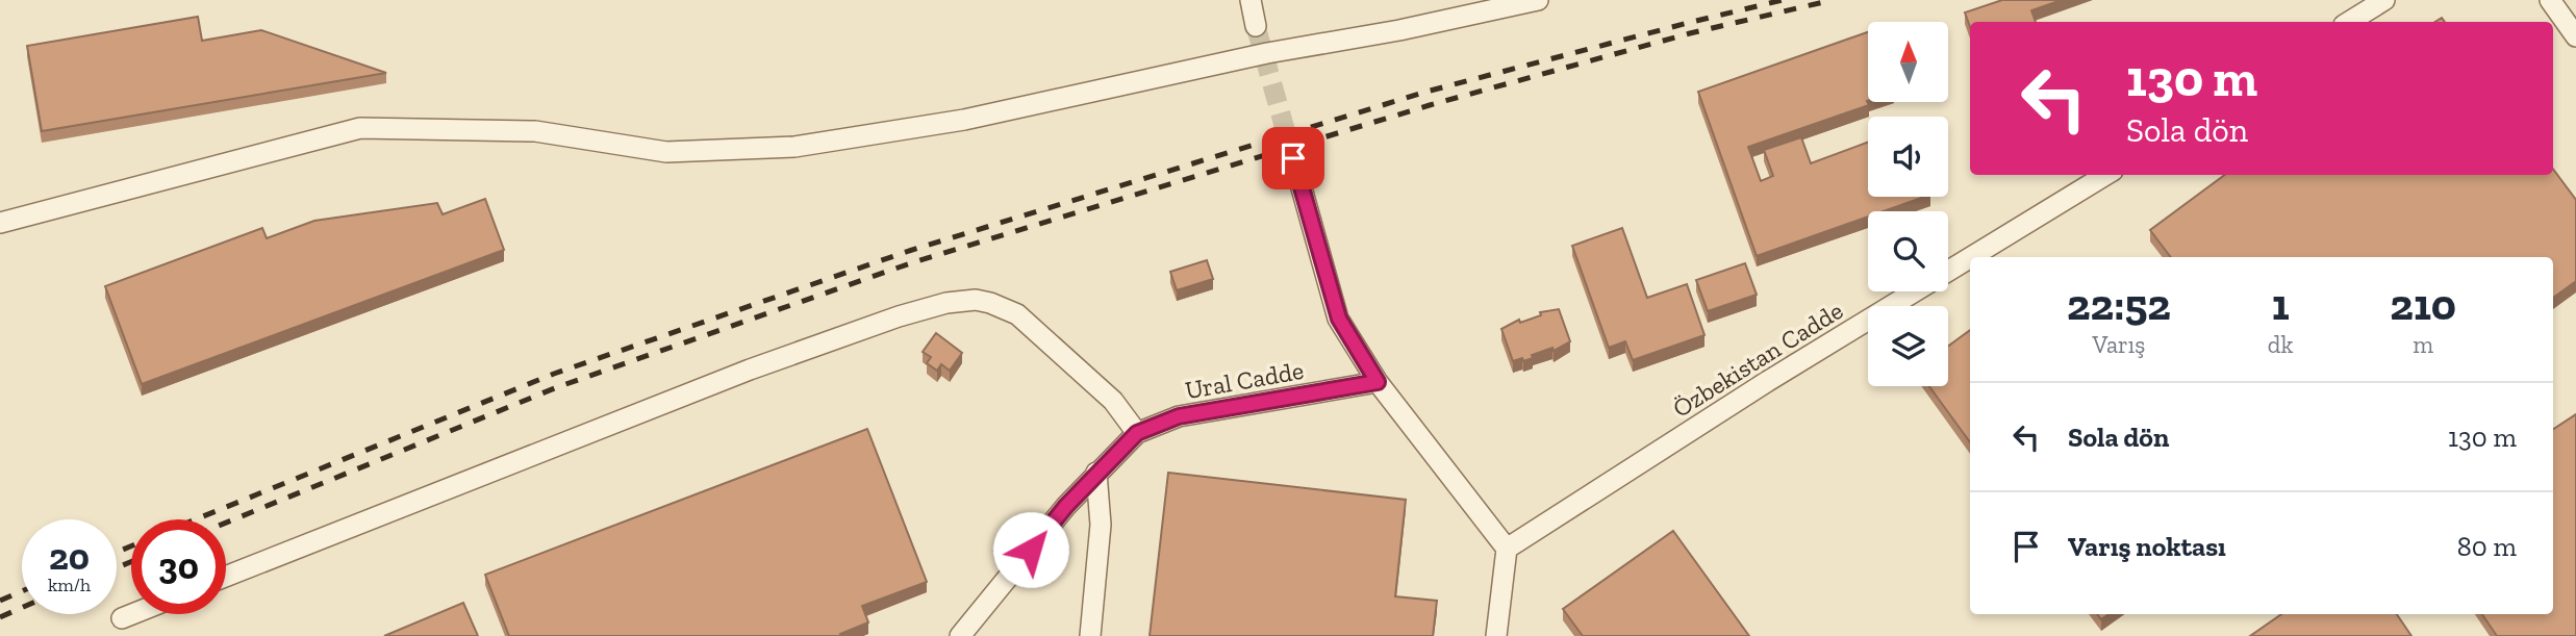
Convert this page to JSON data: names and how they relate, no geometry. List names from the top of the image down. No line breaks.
{"streets":{"street":["Özbekistan Cadde","Ural Cadde"]},"north":"top","page":{"turn":["130 m","Sola dön"],"eta":["22:52","Varış","1","dk","210","m"],"list":[{"name":"Sola dön","value":"130 m"},{"name":"Varış noktası","value":"80 m"}],"speed":"20 km/h","limit":"30"}}
